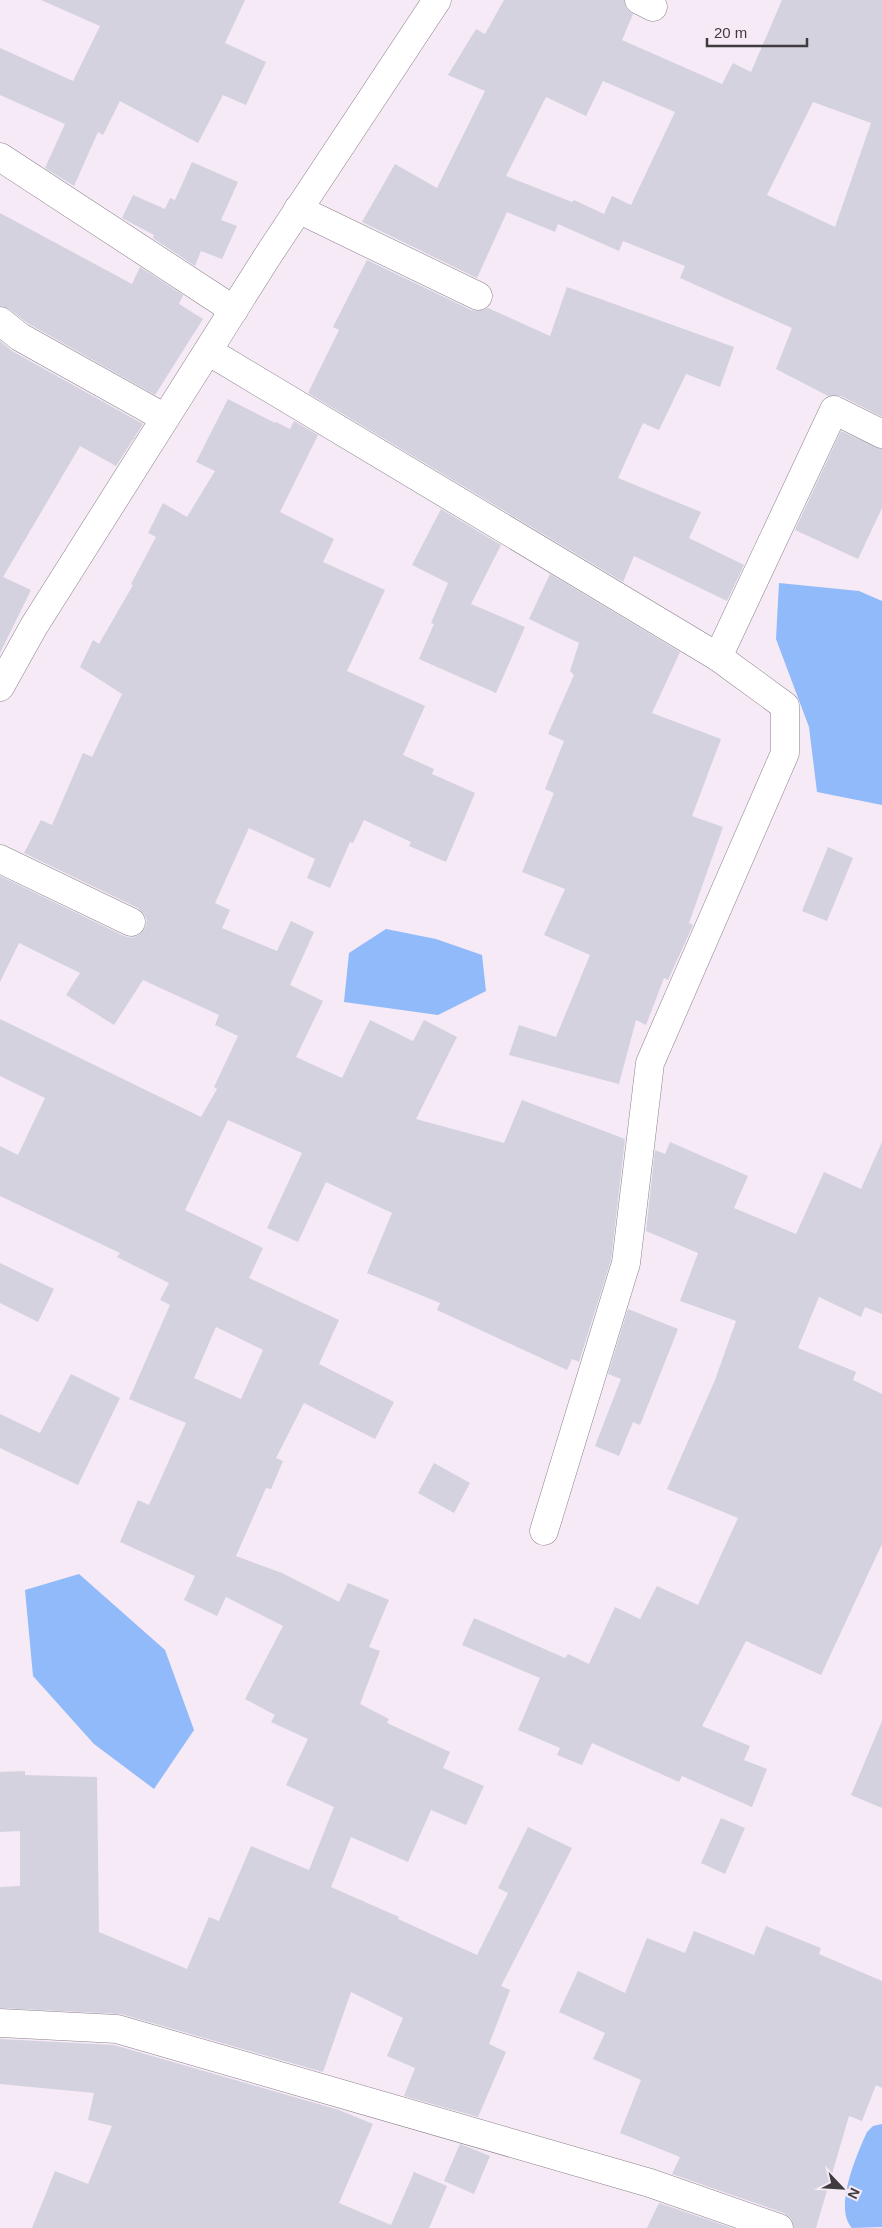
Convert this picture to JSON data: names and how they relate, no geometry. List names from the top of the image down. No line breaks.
{"scale_bar":"20 m","north":"bottom right"}
